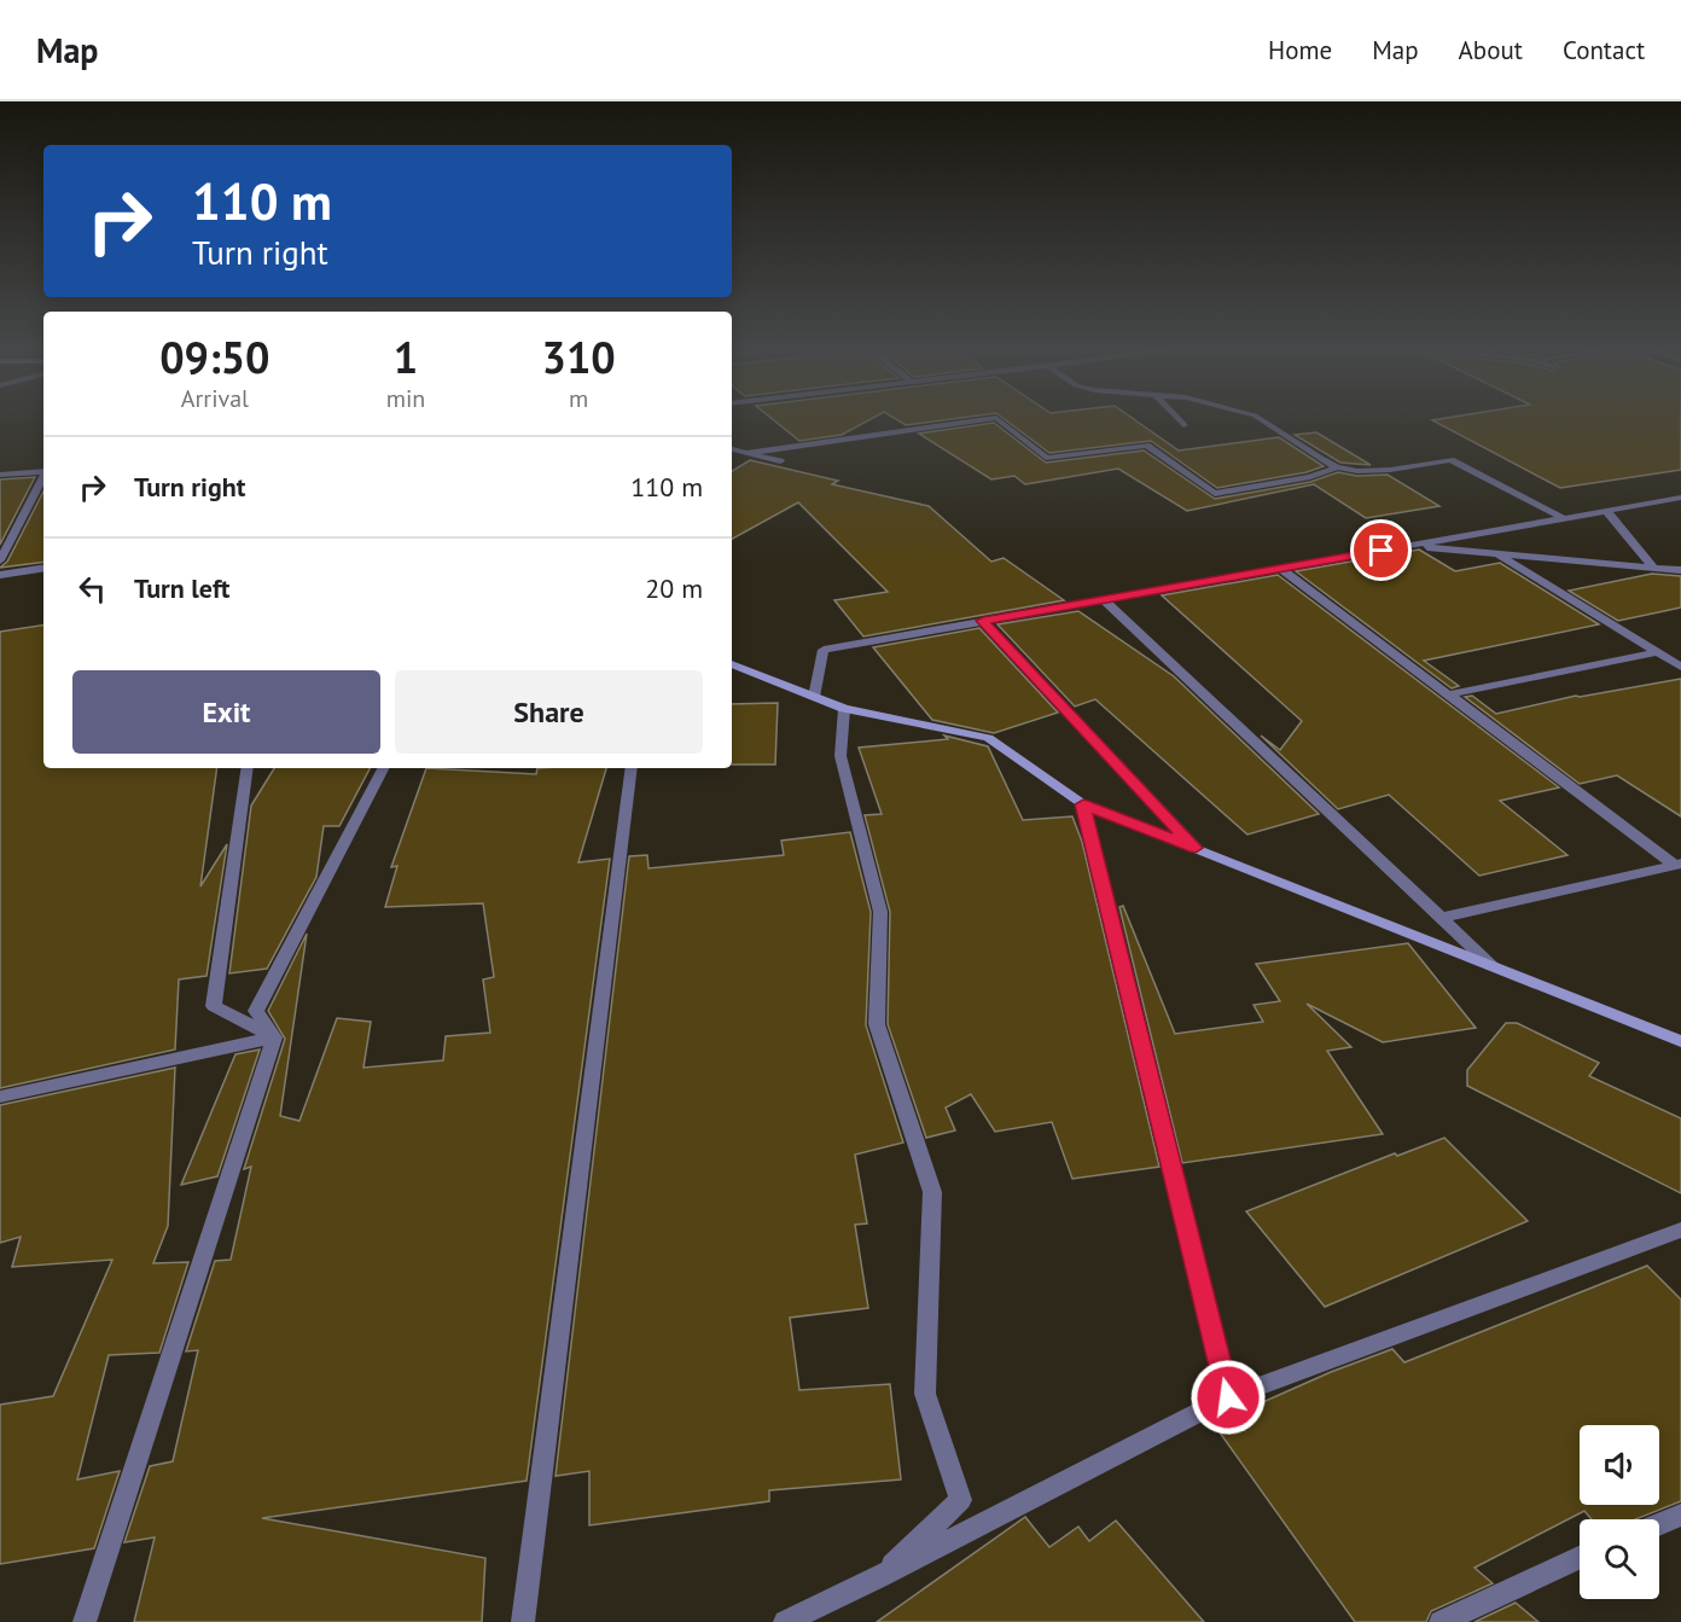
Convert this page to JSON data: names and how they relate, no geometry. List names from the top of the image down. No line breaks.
{"page":{"header":"Map","nav":["Home","Map","About","Contact"],"turn":["110 m","Turn right"],"eta":["09:50","Arrival","1","min","310","m"],"list":[{"name":"Turn right","value":"110 m"},{"name":"Turn left","value":"20 m"}],"buttons":["Exit","Share"]}}
